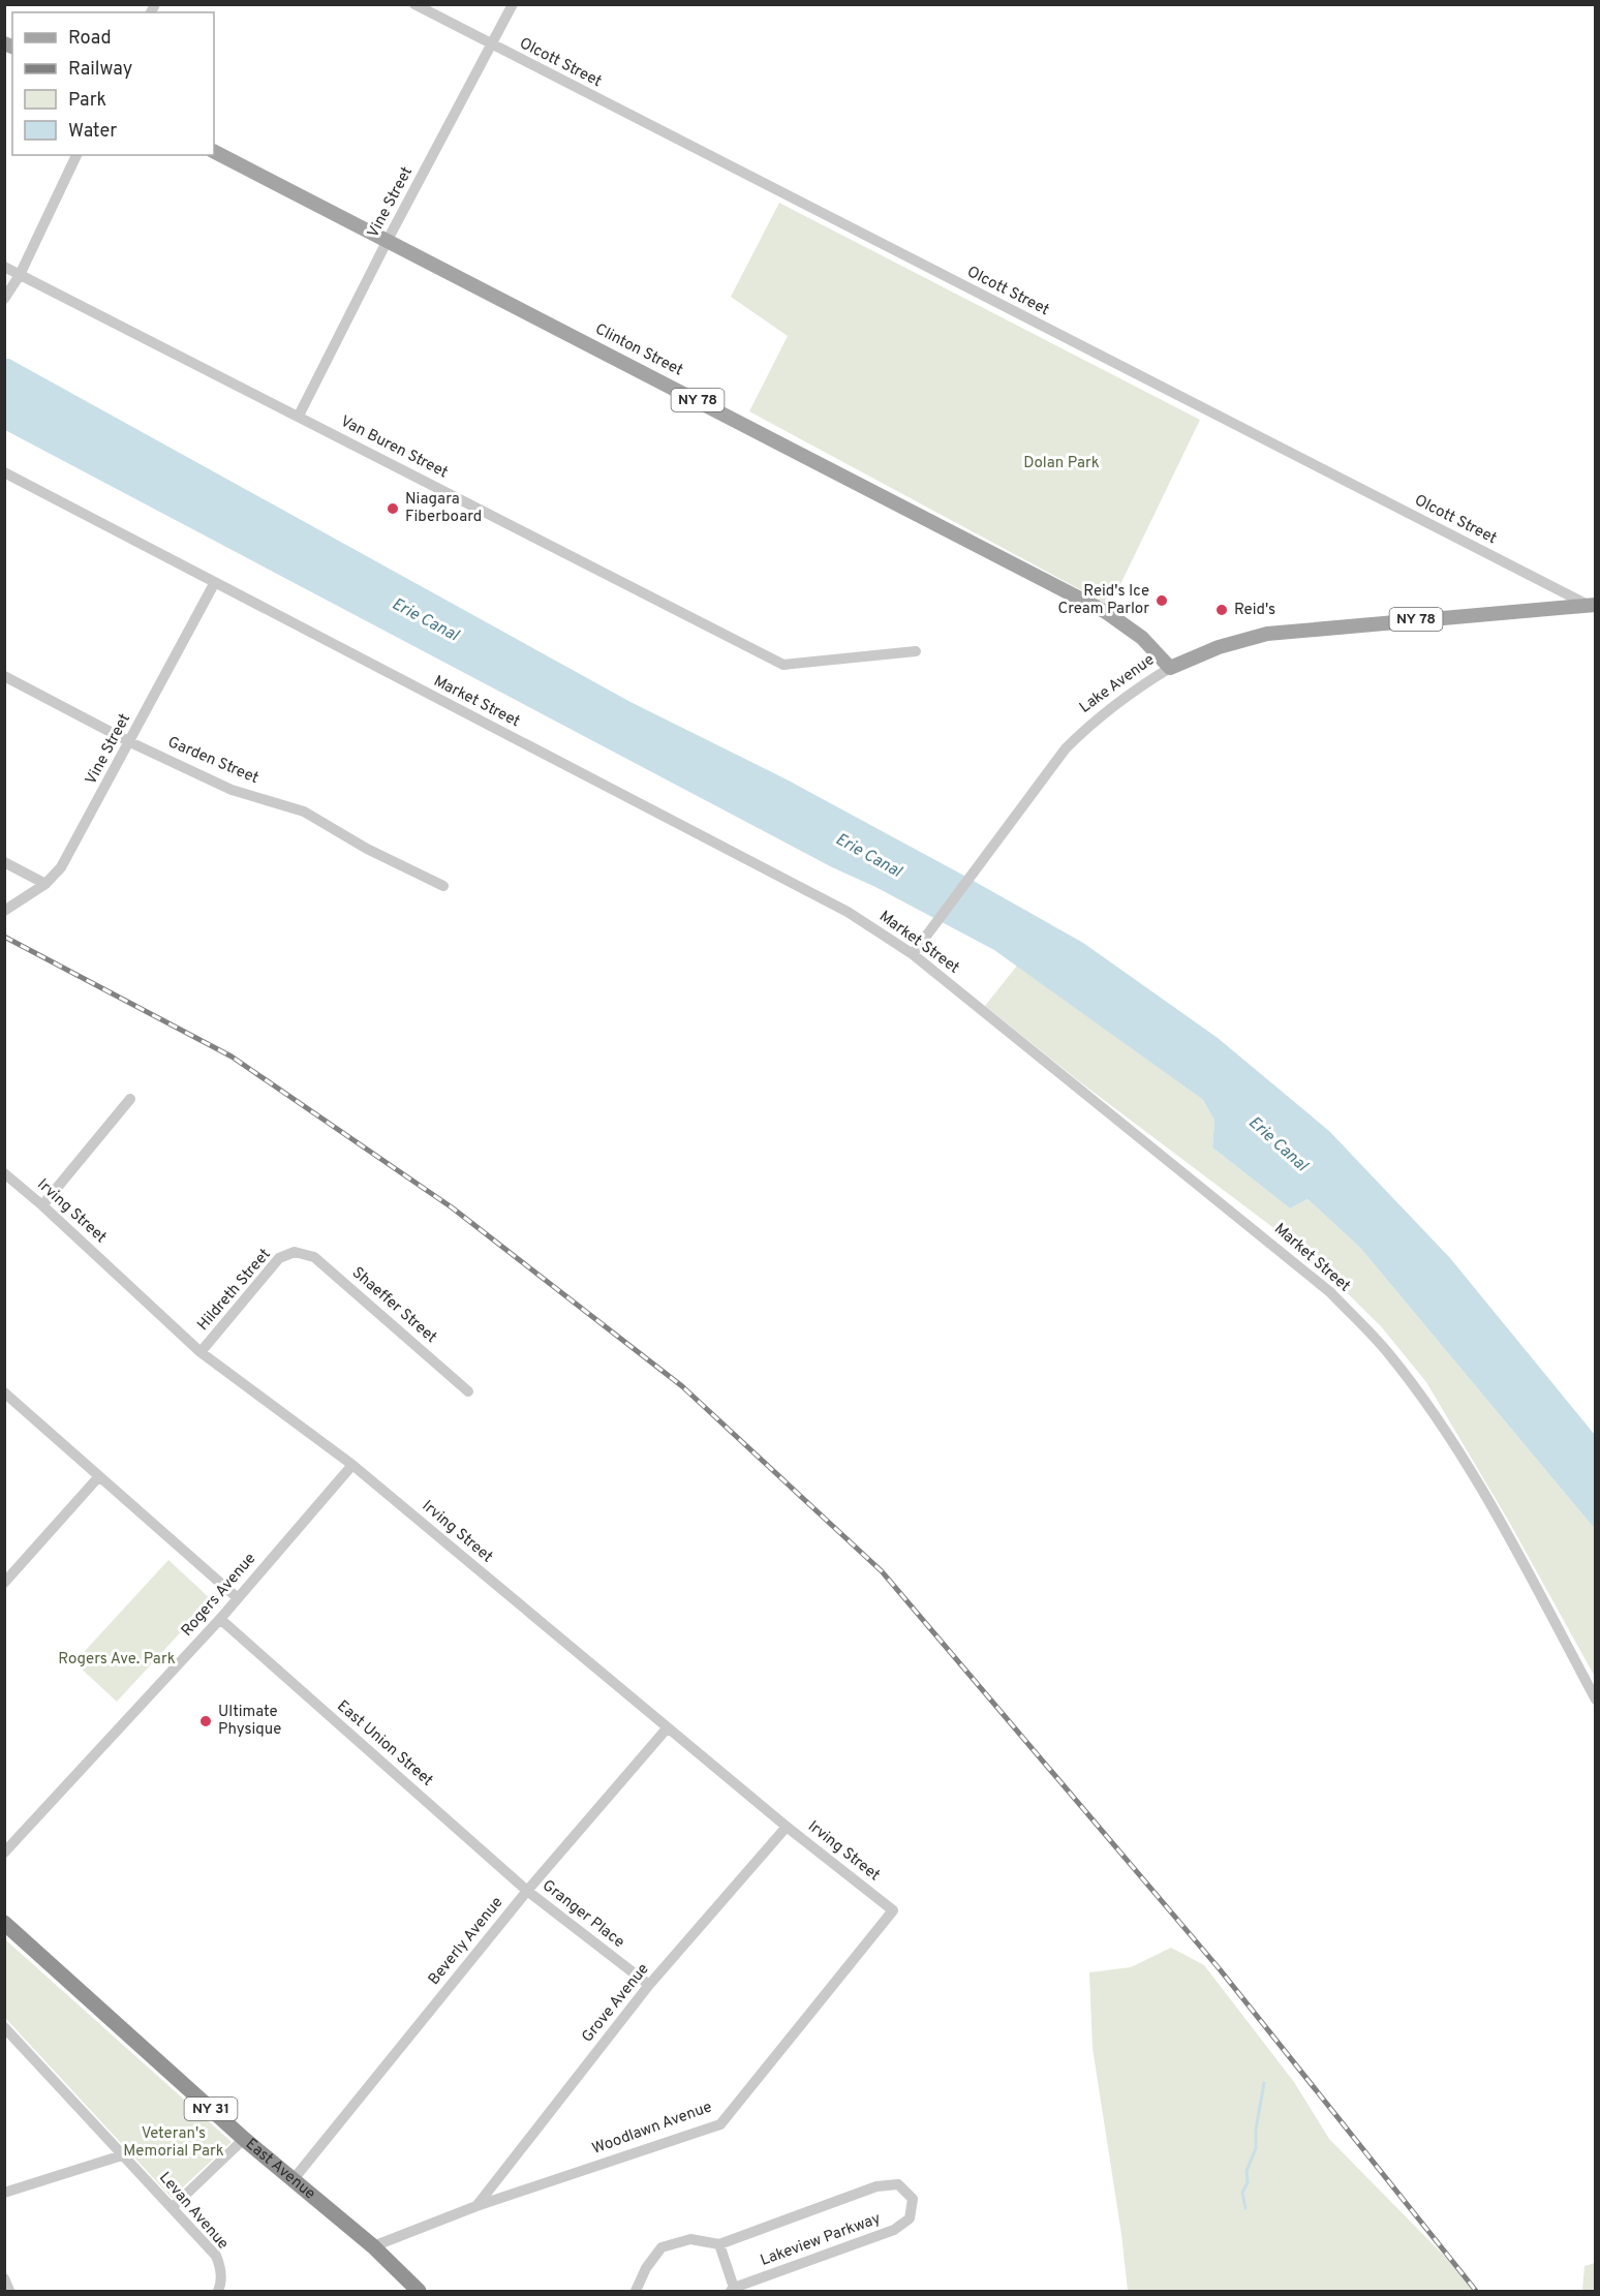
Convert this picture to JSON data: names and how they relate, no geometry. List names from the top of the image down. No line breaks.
{"streets":{"highway":["NY 31","East Avenue"],"main road":["Clinton Street","NY 78","Lake Avenue"],"street":["Olcott Street","Vine Street","Van Buren Street","Market Street","Garden Street","Irving Street","Hildreth Street","Shaeffer Street","Rogers Avenue","East Union Street","Granger Place","Beverly Avenue","Grove Avenue","Woodlawn Avenue","Levan Avenue","Lakeview Parkway"]},"crossings":[["Olcott Street","Vine Street"],["Olcott Street","Lake Avenue"],["Vine Street","Clinton Street"],["Vine Street","Van Buren Street"],["Vine Street","Market Street"],["Vine Street","Garden Street"],["Clinton Street","Lake Avenue"],["Lake Avenue","Market Street"],["Irving Street","Hildreth Street"],["Irving Street","Rogers Avenue"],["Irving Street","Beverly Avenue"],["Irving Street","Grove Avenue"],["Irving Street","Woodlawn Avenue"],["Hildreth Street","Shaeffer Street"],["Rogers Avenue","East Union Street"],["East Union Street","Granger Place"],["East Union Street","Beverly Avenue"],["Granger Place","Beverly Avenue"],["Granger Place","Grove Avenue"],["Beverly Avenue","East Avenue"],["Grove Avenue","Woodlawn Avenue"],["Woodlawn Avenue","East Avenue"]],"water":["Erie Canal"],"parks":["Dolan Park","Rogers Ave. Park","Veteran's Memorial Park"],"places":["Niagara Fiberboard","Reid's Ice Cream Parlor","Reid's","Ultimate Physique"],"legend":["Road","Railway","Park","Water"]}
